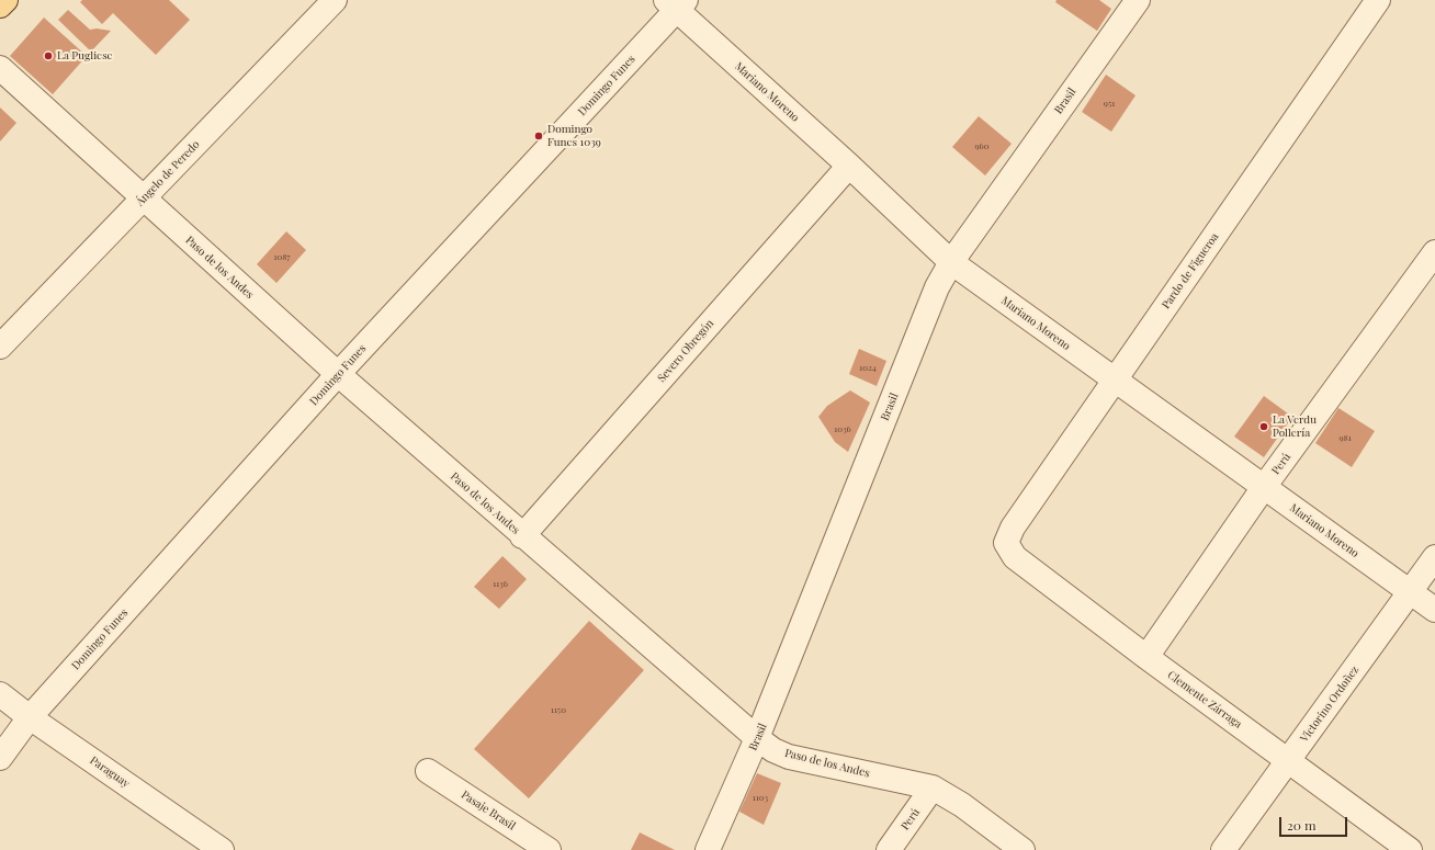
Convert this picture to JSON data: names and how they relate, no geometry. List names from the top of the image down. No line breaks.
{"streets":{"street":["Domingo Funes","Mariano Moreno","Brasil","Ángelo de Peredo","Paso de los Andes","Pardo de Figueroa","Severo Obregón","Perú","Clemente Zárraga","Victorino Ordoñez","Paraguay","Pasaje Brasil"]},"crossings":[["Domingo Funes","Mariano Moreno"],["Domingo Funes","Paso de los Andes"],["Domingo Funes","Paraguay"],["Mariano Moreno","Brasil"],["Mariano Moreno","Pardo de Figueroa"],["Mariano Moreno","Severo Obregón"],["Mariano Moreno","Perú"],["Mariano Moreno","Victorino Ordoñez"],["Brasil","Paso de los Andes"],["Ángelo de Peredo","Paso de los Andes"],["Paso de los Andes","Severo Obregón"],["Paso de los Andes","Perú"],["Pardo de Figueroa","Clemente Zárraga"],["Perú","Clemente Zárraga"],["Clemente Zárraga","Victorino Ordoñez"]],"places":["La Pugliese","Domingo Funes 1039","La Verdu Pollería"],"house_numbers":["951","960","1087","1024","1036","981","1136","1150","1103"],"scale_bar":"20 m"}
